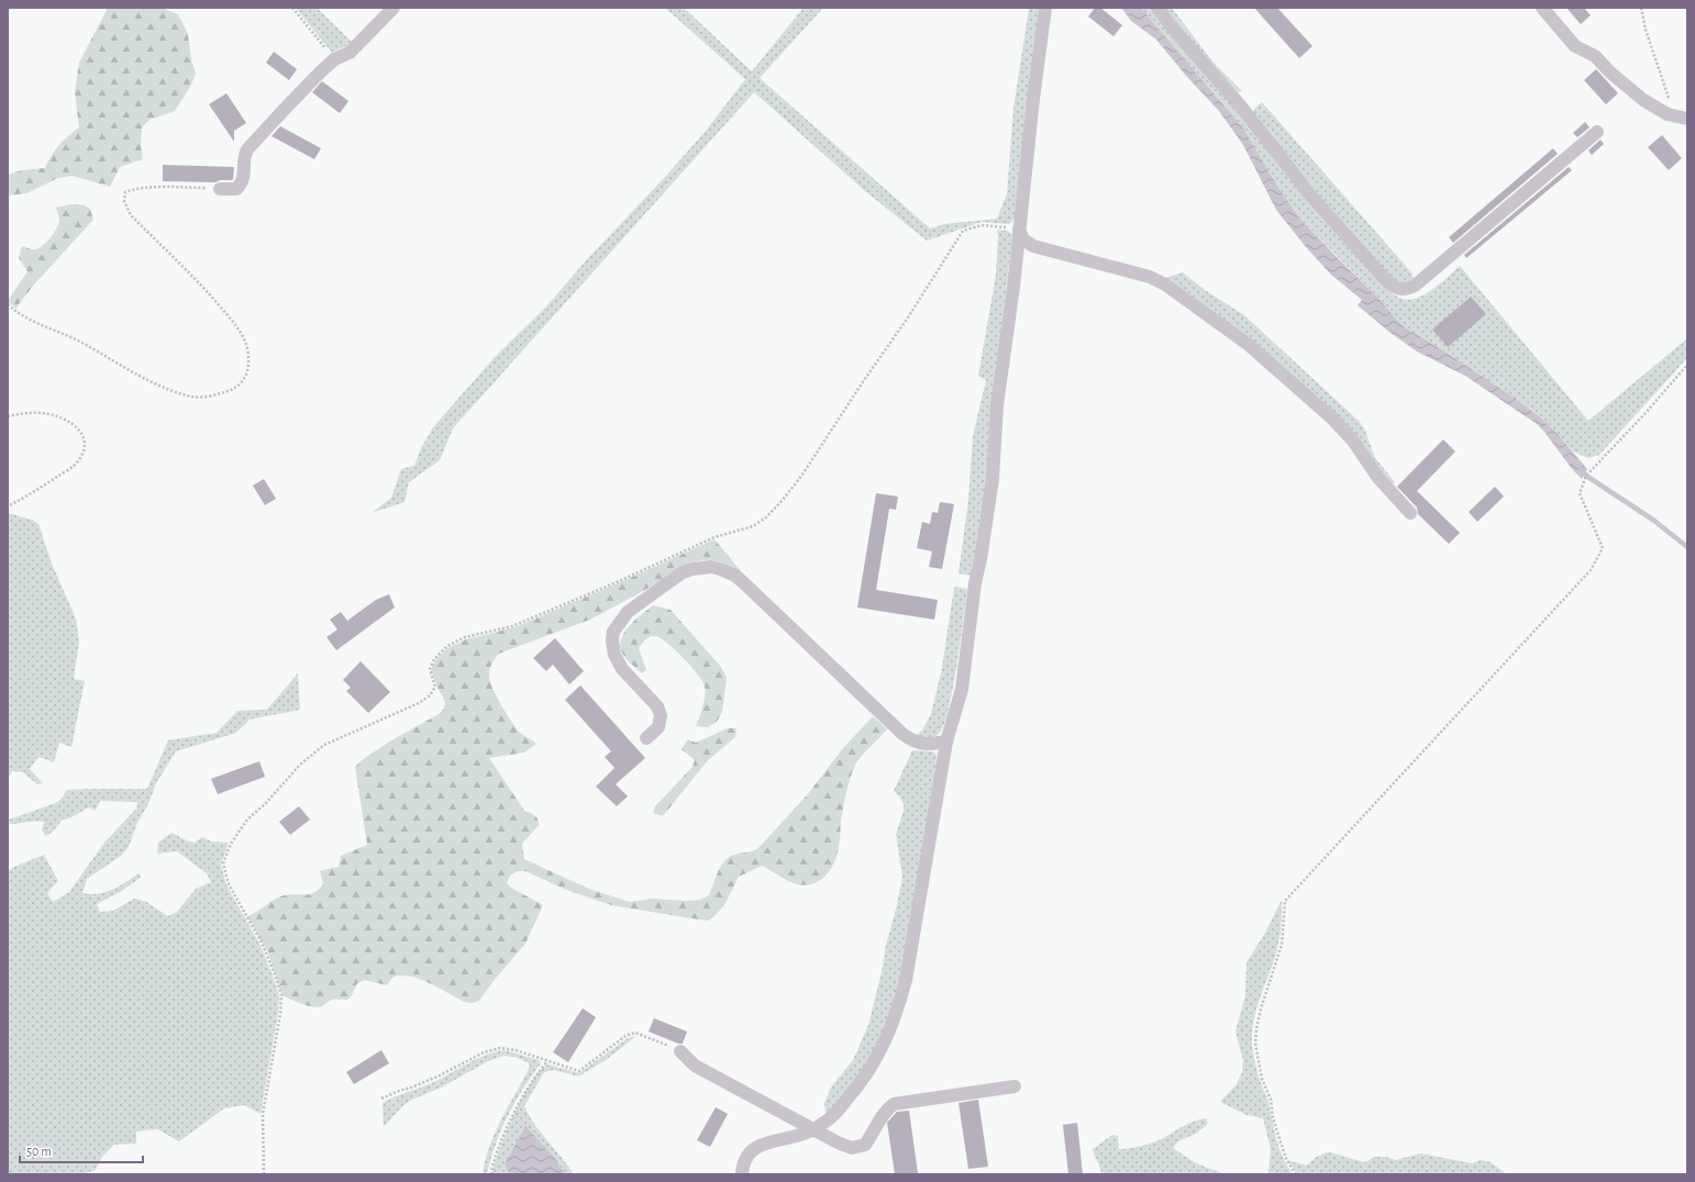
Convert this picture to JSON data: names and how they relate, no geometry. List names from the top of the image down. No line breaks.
{"scale_bar":"50 m"}
